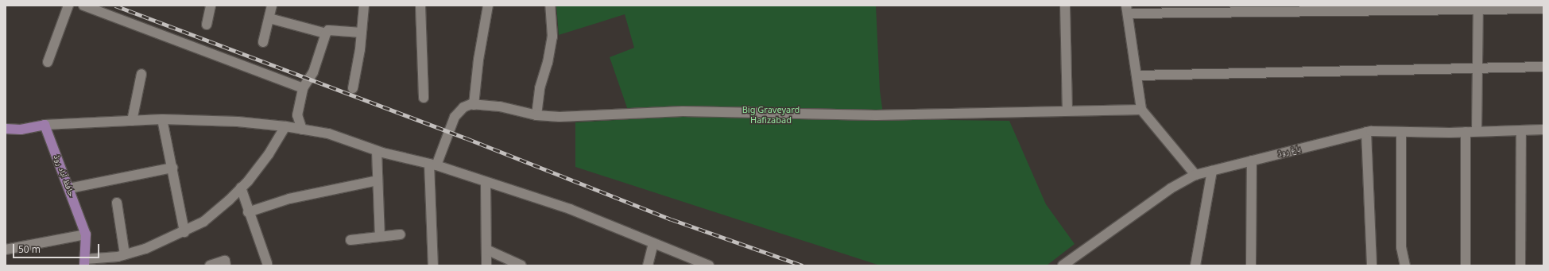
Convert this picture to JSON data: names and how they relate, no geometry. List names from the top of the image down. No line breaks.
{"streets":{"main road":["حافظ آباد روڈ"],"street":["باغ روڈ"]},"parks":["Big Graveyard Hafizabad"],"scale_bar":"50 m"}
